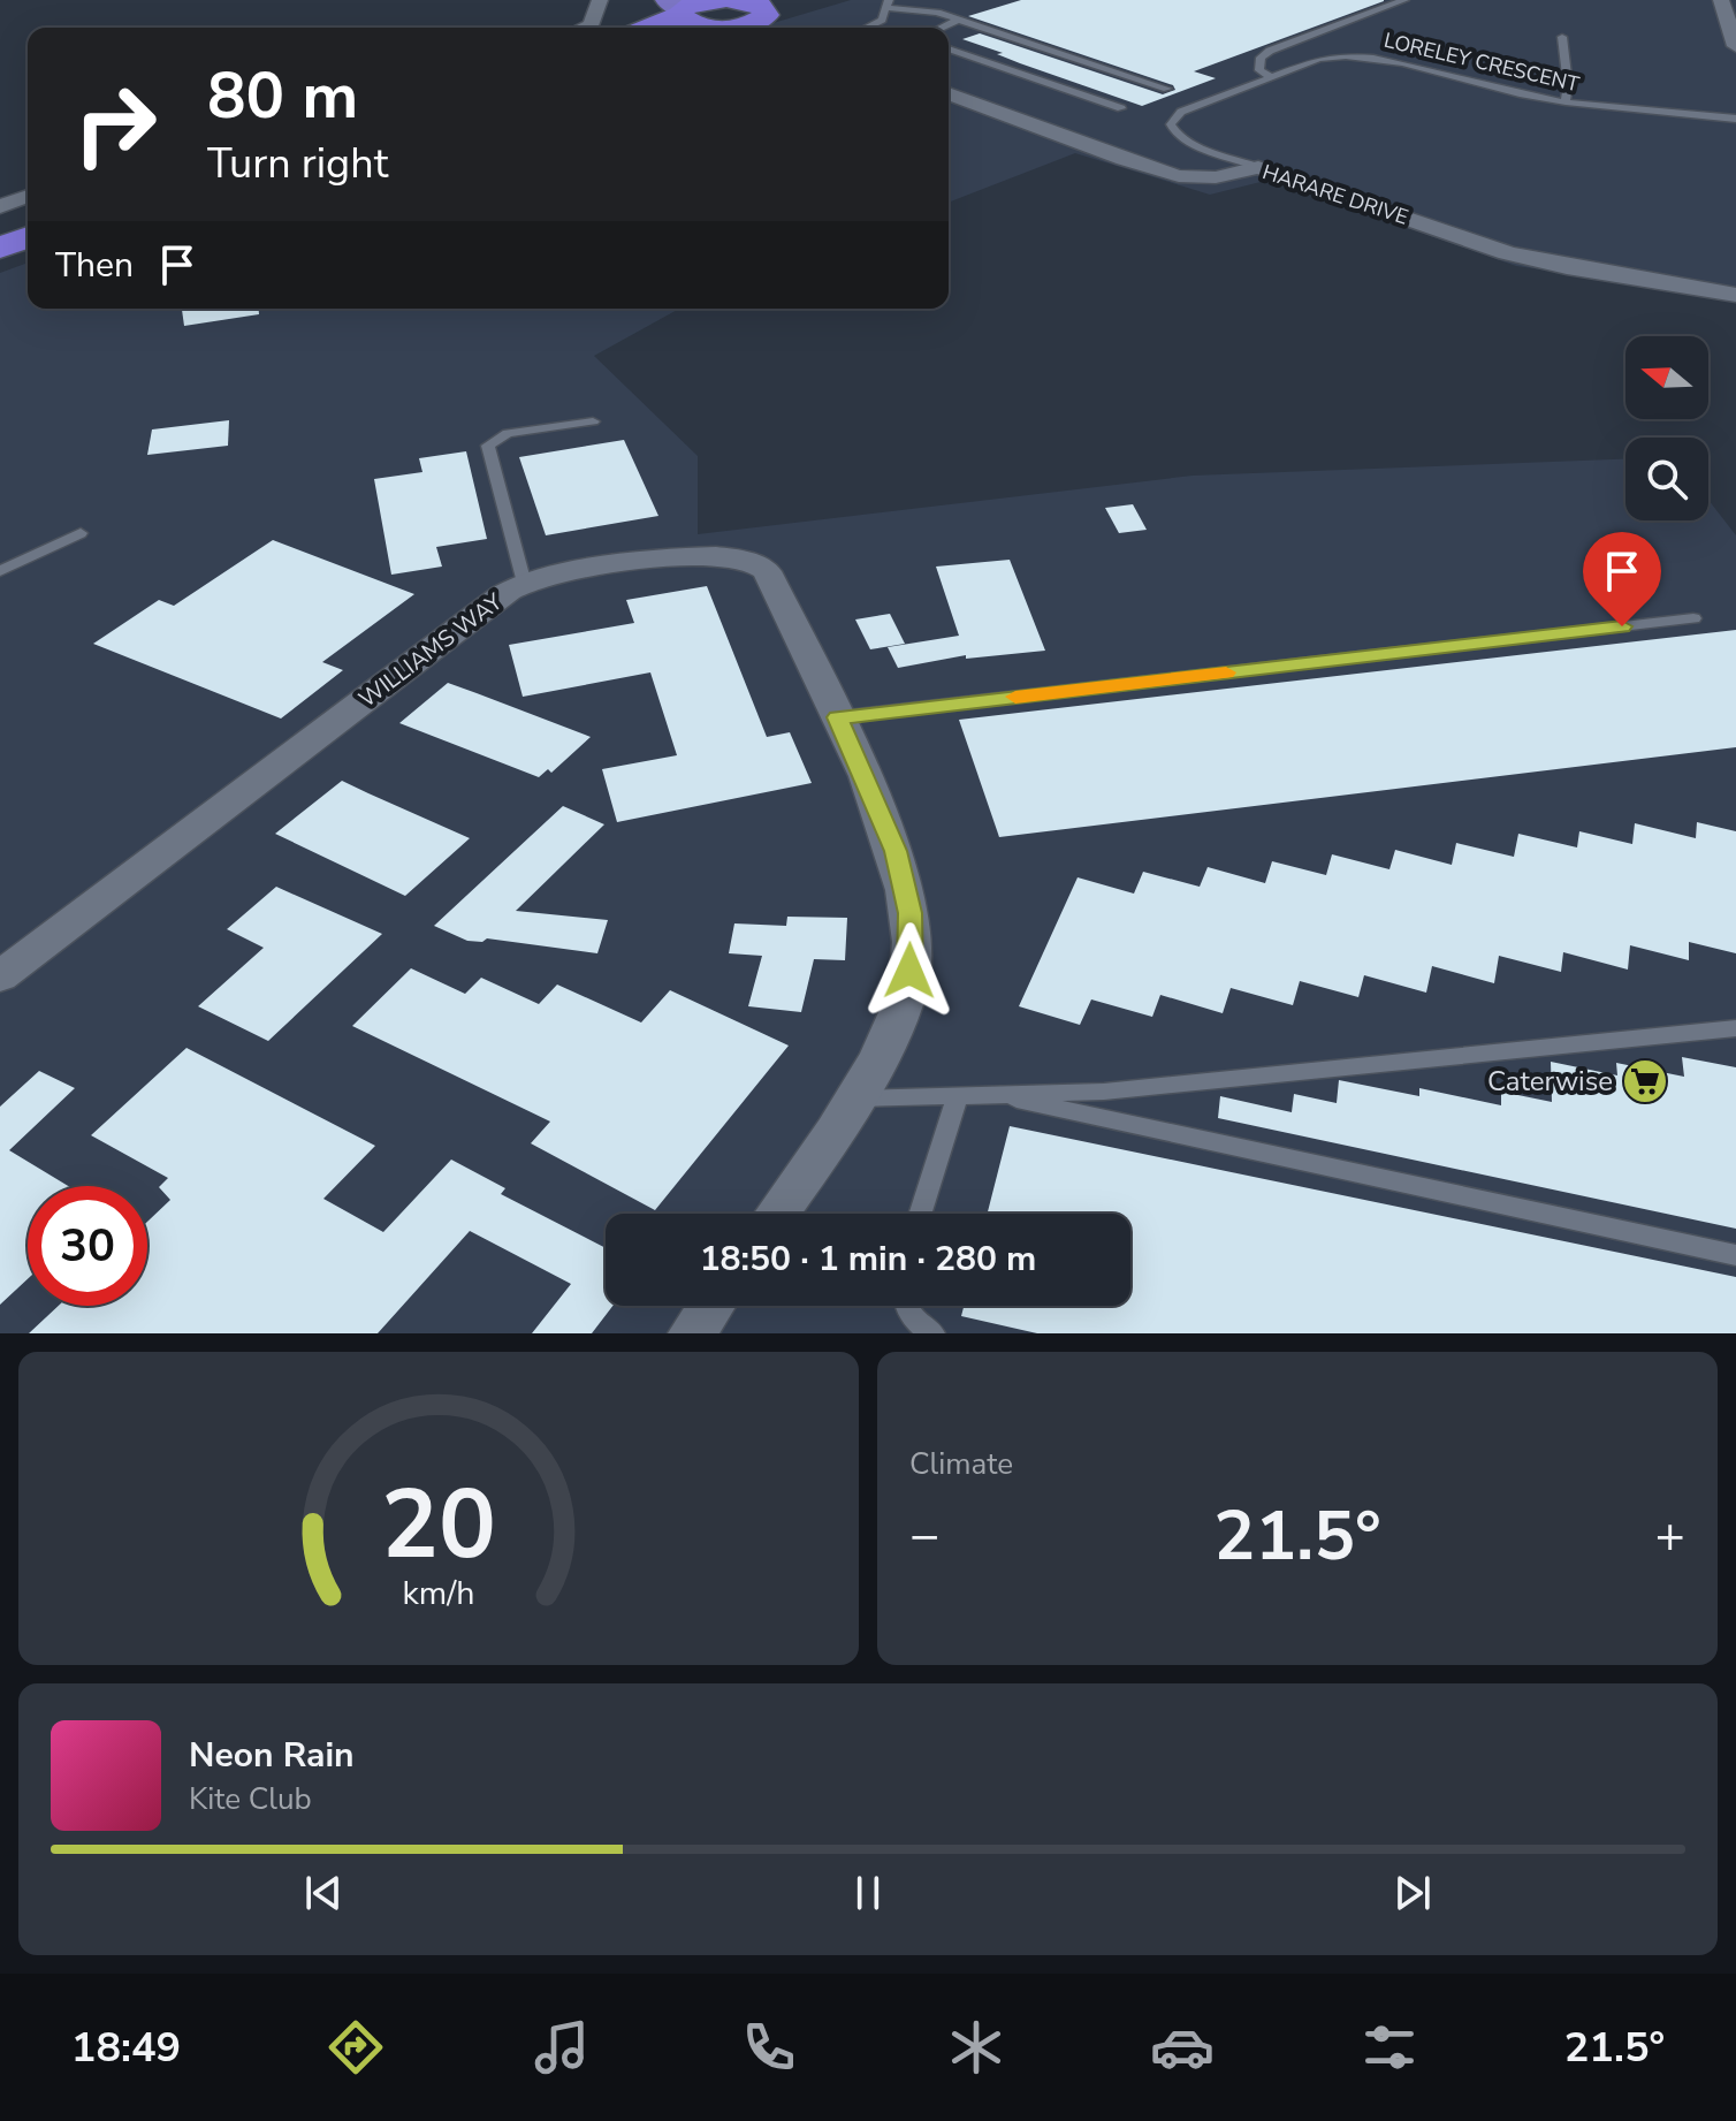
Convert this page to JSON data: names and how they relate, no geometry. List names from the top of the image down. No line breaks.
{"streets":{"street":["HARARE DRIVE","WILLIAMS WAY"],"lane":["LORELEY CRESCENT"]},"crossings":[["LORELEY CRESCENT","HARARE DRIVE"]],"places":{"supermarket":["Caterwise"]},"north":"left","page":{"turn":["80 m","Turn right"],"then":"Then","limit":"30","trip":"18:50 · 1 min · 280 m","tile":"Climate","heat":["−","21.5°","+"],"song":["Neon Rain","Kite Club"],"tabs":["18:49","21.5°"],"gauge":["20","km/h"]}}
